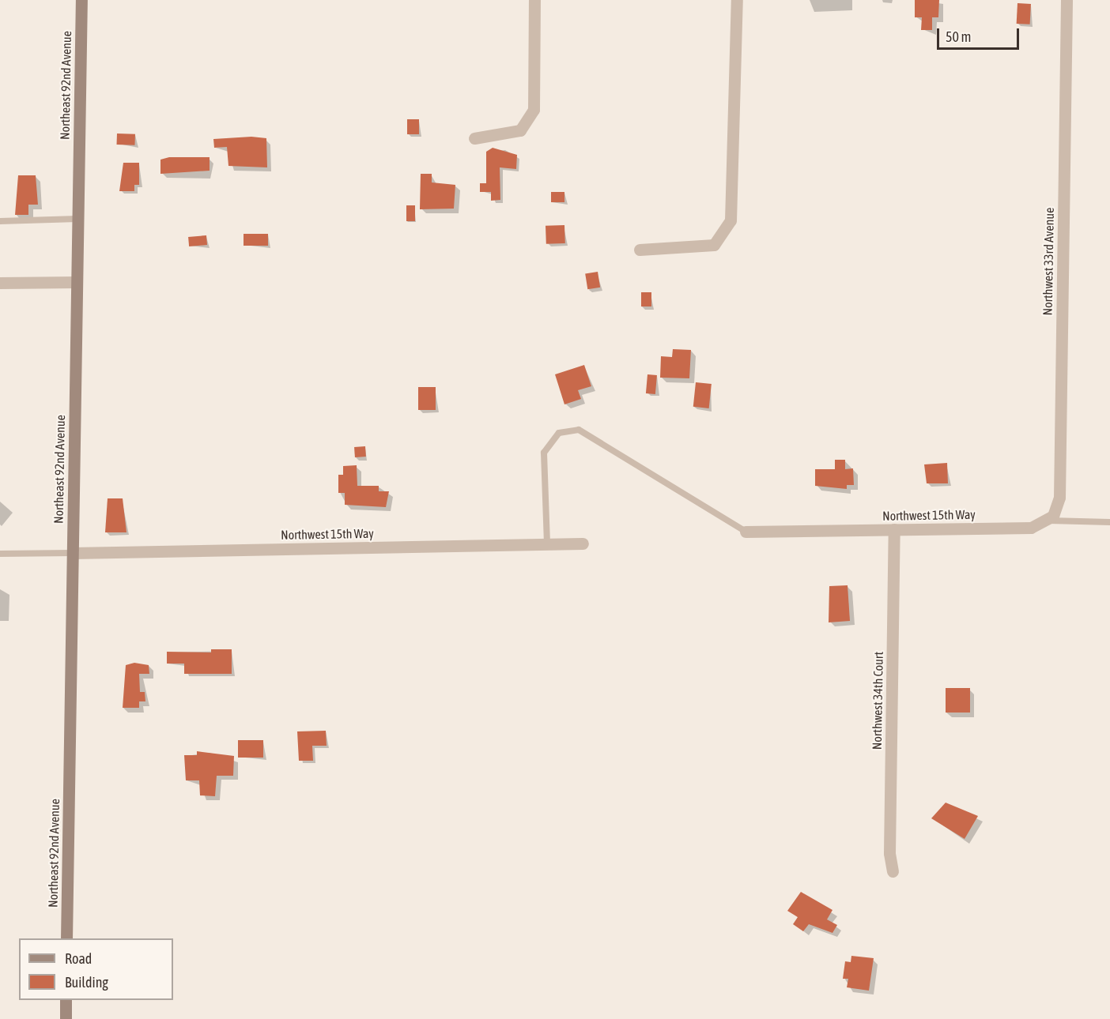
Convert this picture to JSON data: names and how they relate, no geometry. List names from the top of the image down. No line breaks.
{"streets":{"street":["Northeast 92nd Avenue","Northwest 33rd Avenue","Northwest 15th Way","Northwest 34th Court"]},"crossings":[["Northeast 92nd Avenue","Northwest 15th Way"],["Northwest 33rd Avenue","Northwest 15th Way"],["Northwest 15th Way","Northwest 34th Court"]],"legend":["Road","Building"],"scale_bar":"50 m"}
